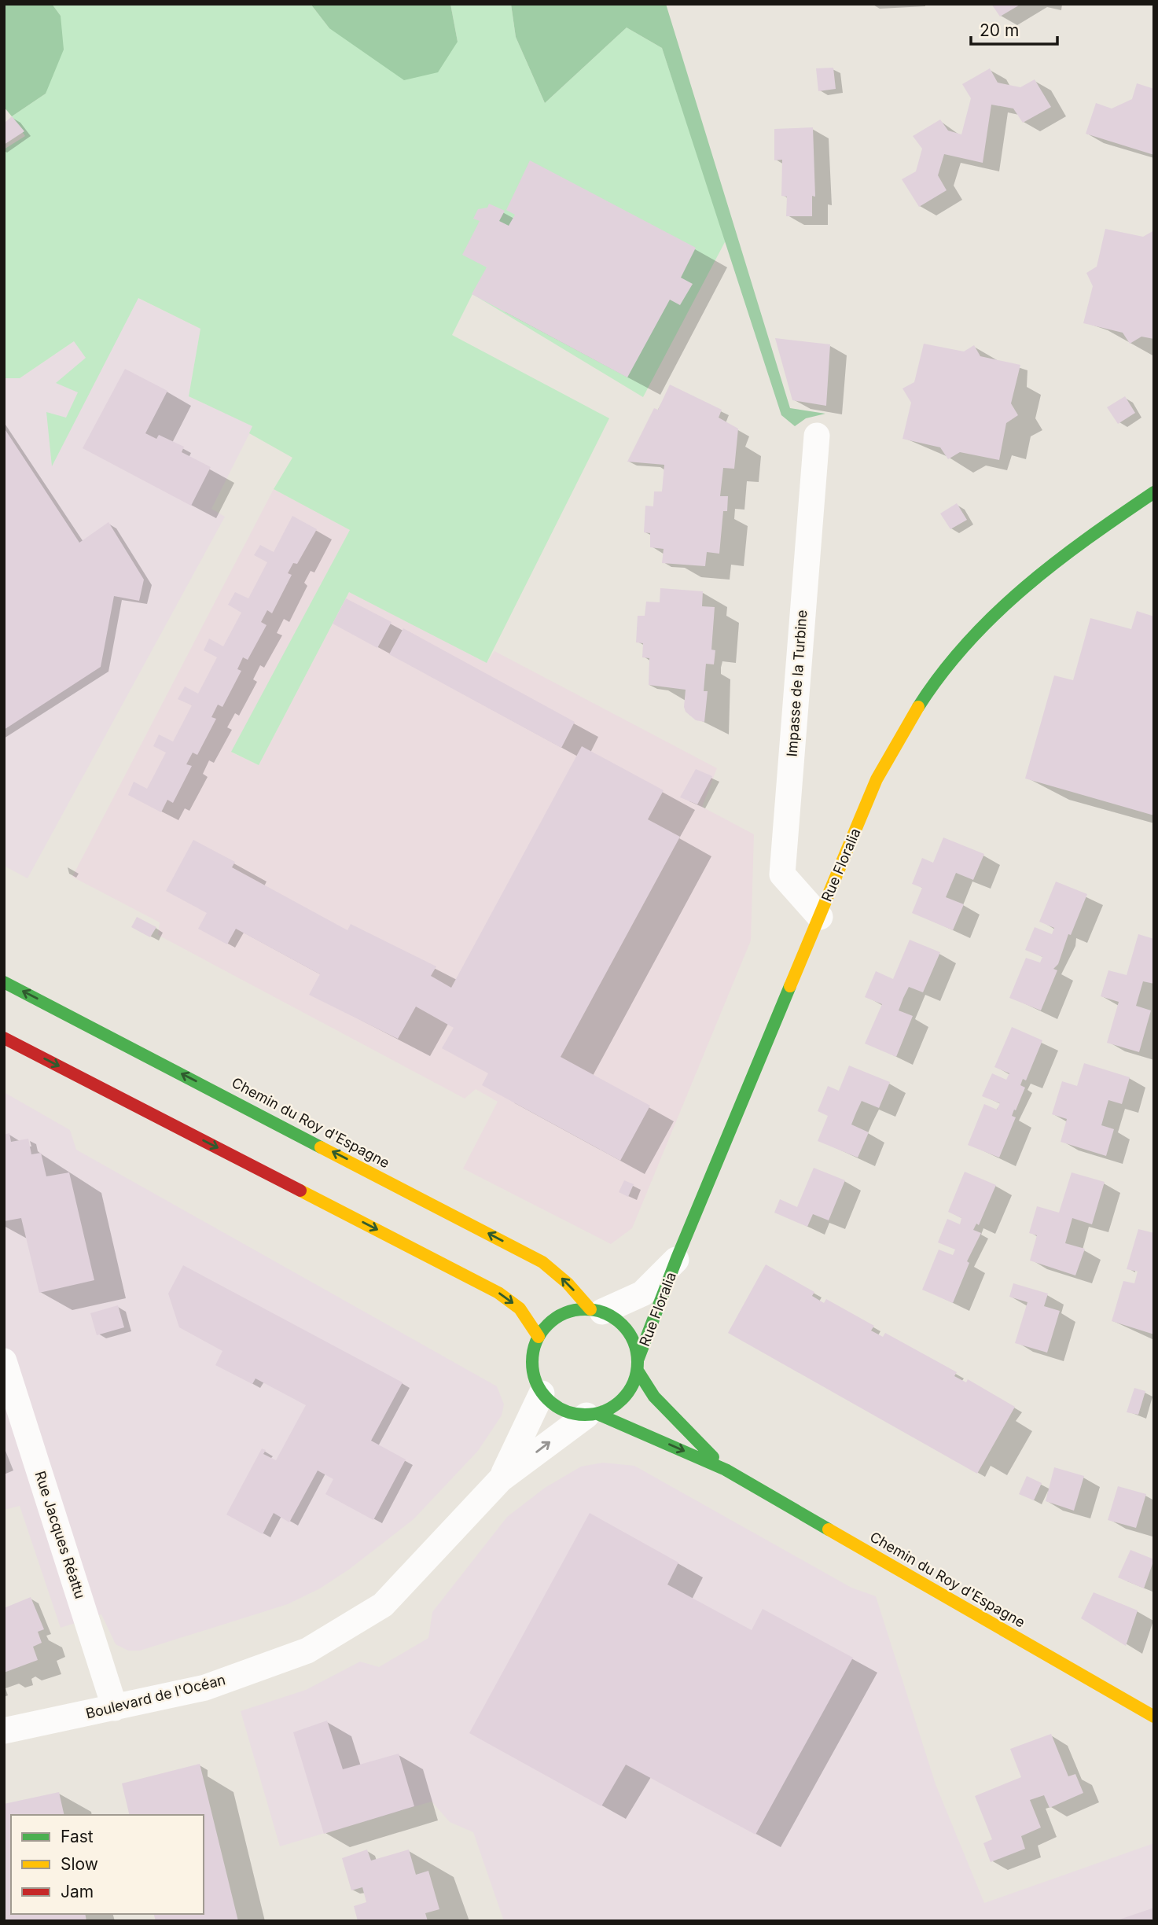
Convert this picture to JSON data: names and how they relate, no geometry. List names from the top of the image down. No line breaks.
{"streets":{"street":["Impasse de la Turbine","Rue Floralia","Chemin du Roy d'Espagne","Rue Jacques Réattu","Boulevard de l'Océan"]},"crossings":[["Impasse de la Turbine","Rue Floralia"],["Rue Floralia","Chemin du Roy d'Espagne"],["Rue Floralia","Boulevard de l'Océan"],["Chemin du Roy d'Espagne","Boulevard de l'Océan"],["Rue Jacques Réattu","Boulevard de l'Océan"]],"legend":["Fast","Slow","Jam"],"scale_bar":"20 m"}
